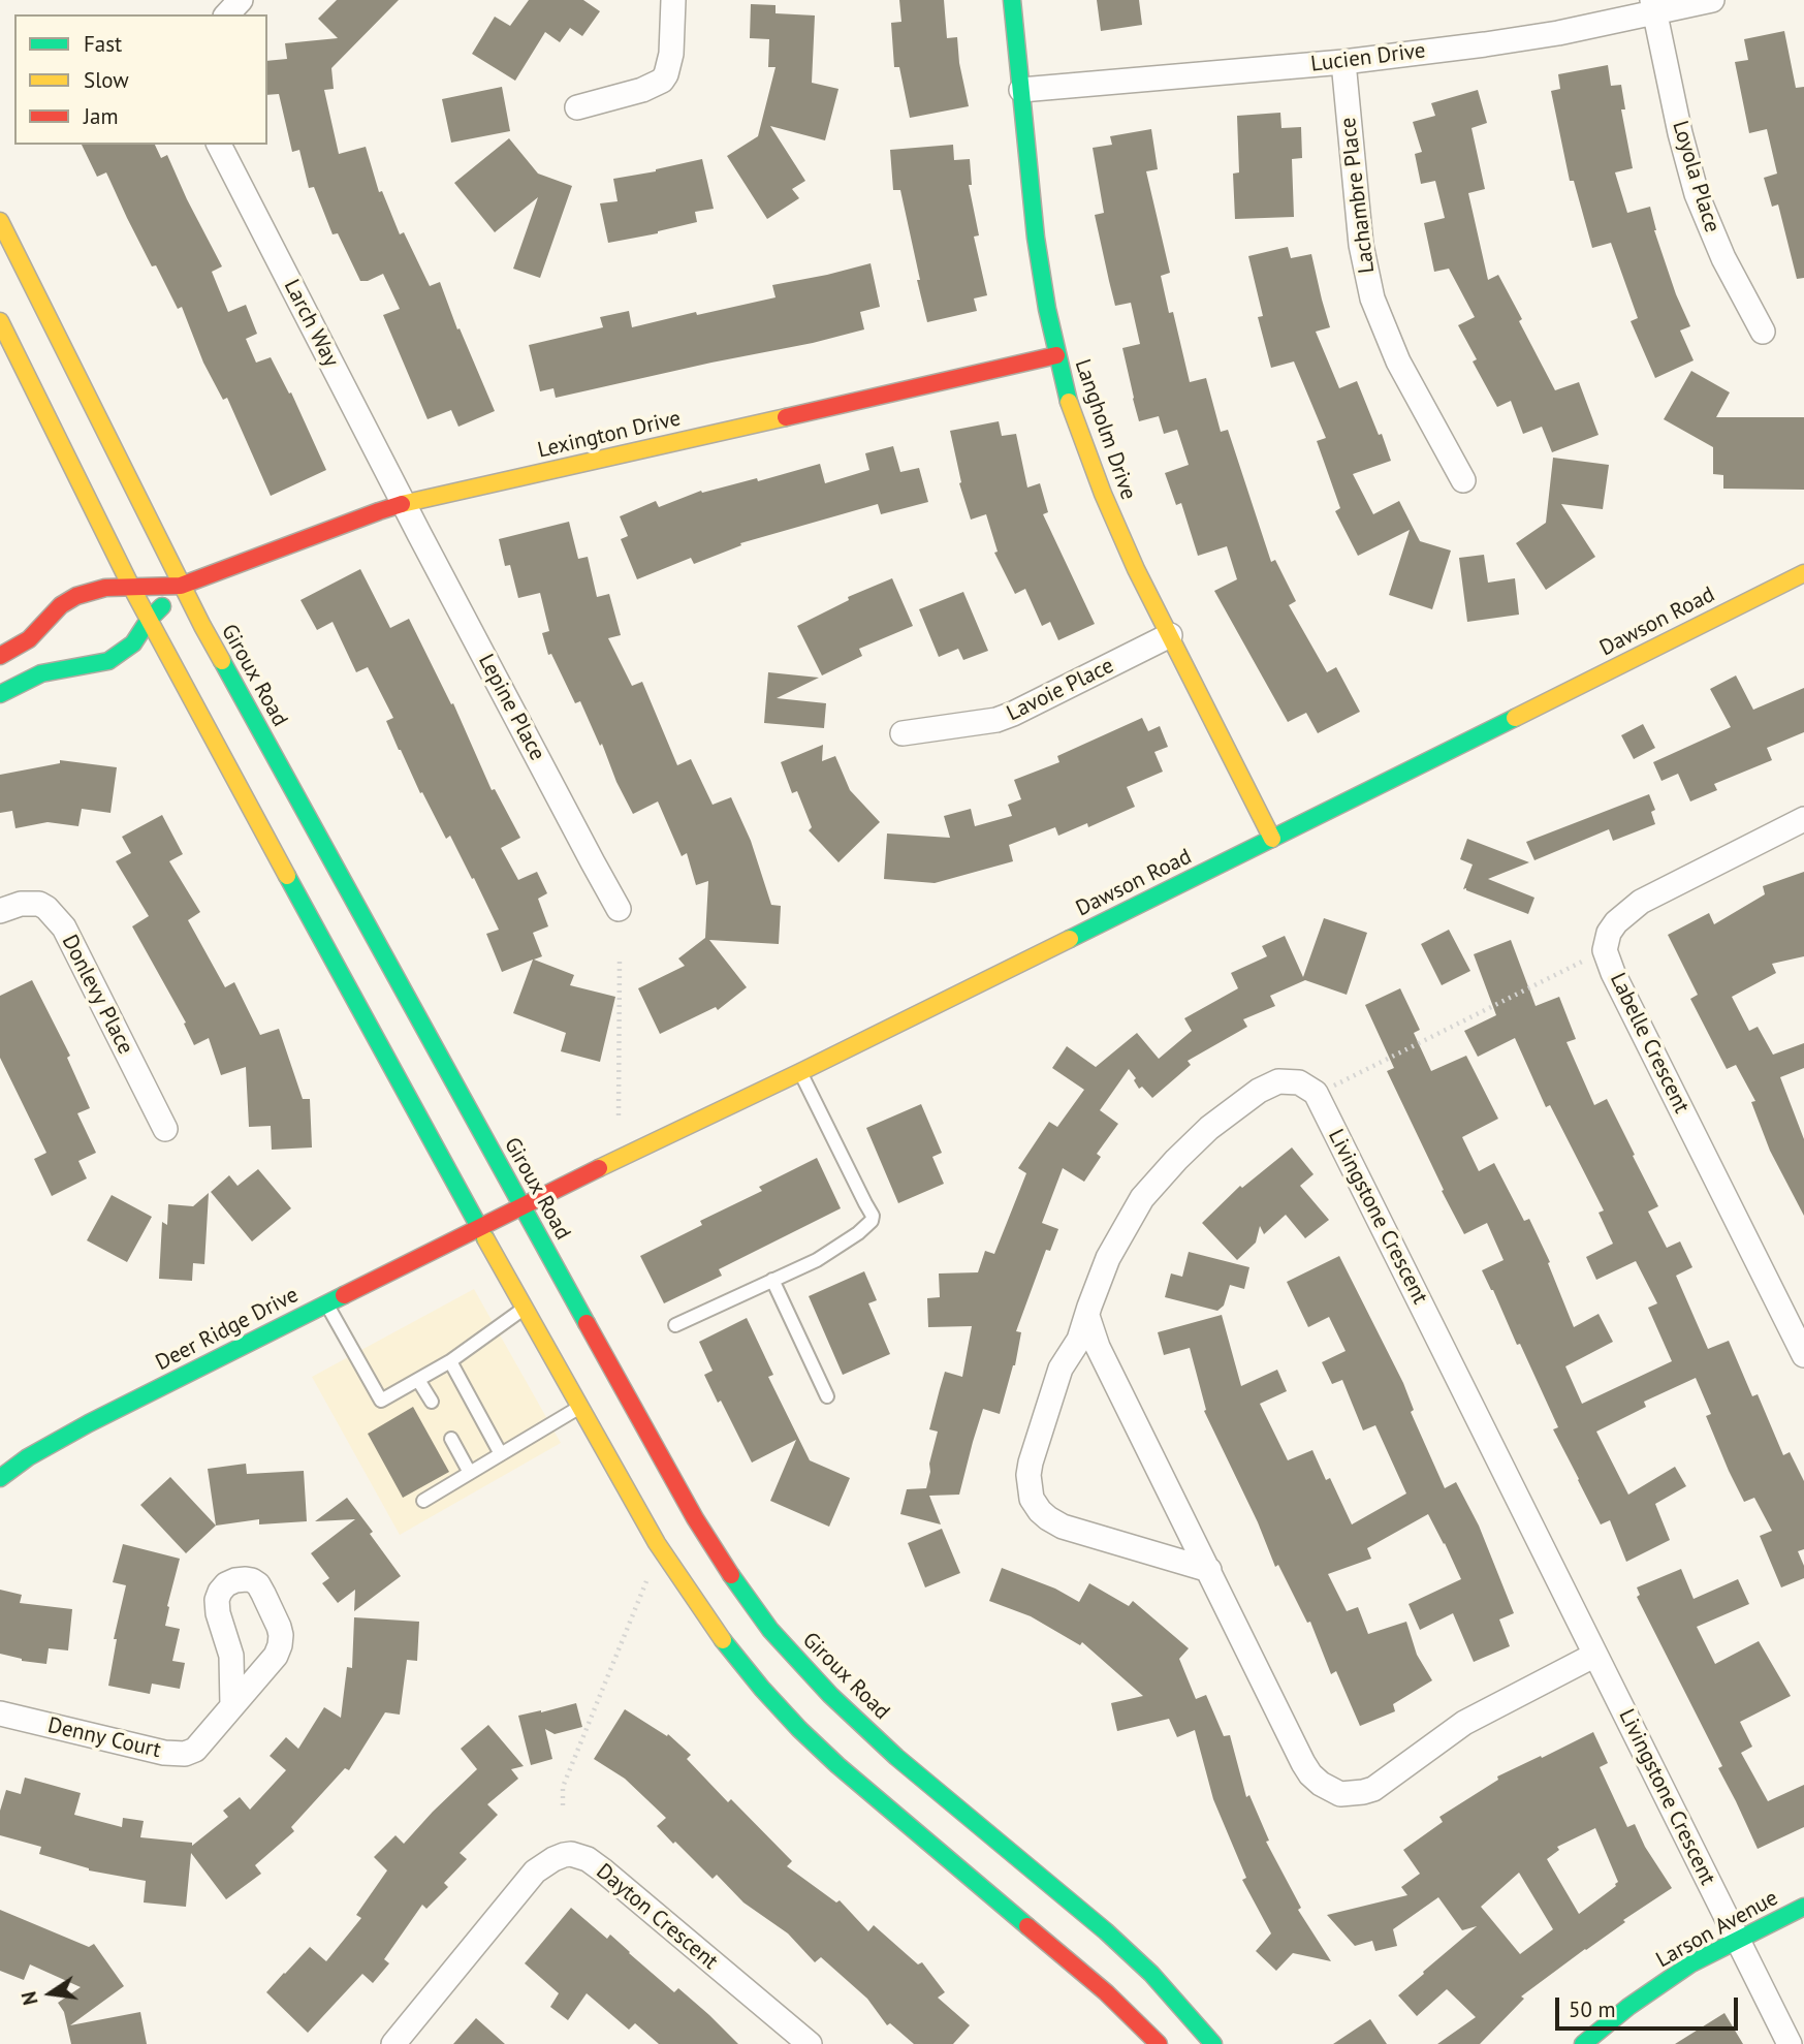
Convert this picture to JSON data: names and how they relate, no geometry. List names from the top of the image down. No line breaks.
{"streets":{"main road":["Langholm Drive","Lexington Drive","Dawson Road","Giroux Road","Deer Ridge Drive","Larson Avenue"],"street":["Lucien Drive","Loyola Place","Lachambre Place","Larch Way","Lavoie Place","Lepine Place","Donlevy Place","Labelle Crescent","Livingstone Crescent","Denny Court","Dayton Crescent"]},"crossings":[["Lucien Drive","Loyola Place"],["Lucien Drive","Lachambre Place"],["Lucien Drive","Langholm Drive"],["Larch Way","Lexington Drive"],["Larch Way","Lepine Place"],["Langholm Drive","Lexington Drive"],["Langholm Drive","Dawson Road"],["Langholm Drive","Lavoie Place"],["Lexington Drive","Giroux Road"],["Lexington Drive","Lepine Place"],["Dawson Road","Giroux Road"],["Dawson Road","Deer Ridge Drive"],["Livingstone Crescent","Larson Avenue"]],"legend":["Fast","Slow","Jam"],"scale_bar":"50 m","north":"left"}
